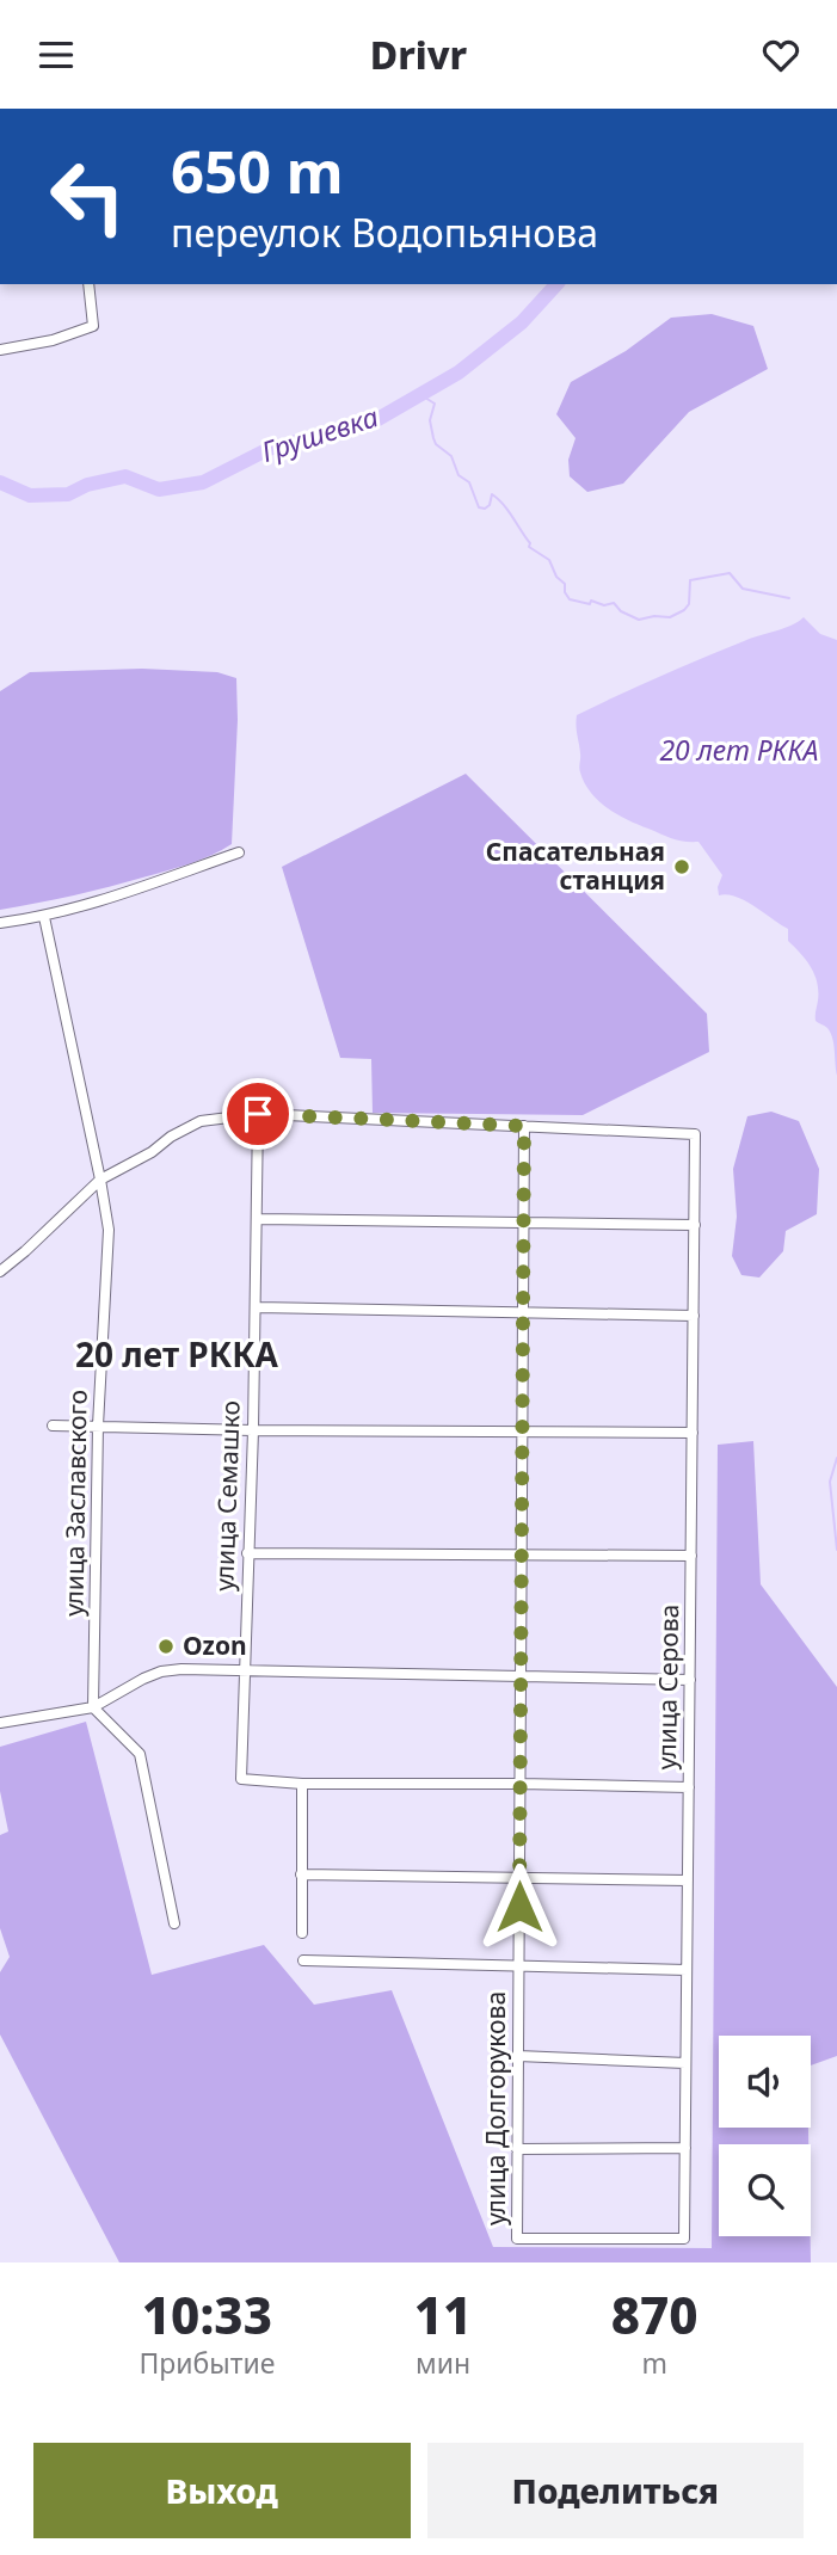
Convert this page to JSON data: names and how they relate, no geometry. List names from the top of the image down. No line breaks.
{"streets":{"street":["улица Семашко","улица Заславского","улица Серова","улица Долгорукова"]},"crossings":[["улица Серова","улица Долгорукова"]],"districts":["20 лет РККА"],"water":["Грушевка","20 лет РККА"],"places":["Спасательная станция","Ozon"],"page":{"header":"Drivr","turn":["650 m","переулок Водопьянова"],"eta":["10:33","Прибытие","11","мин","870","m"],"buttons":["Выход","Поделиться"]}}
